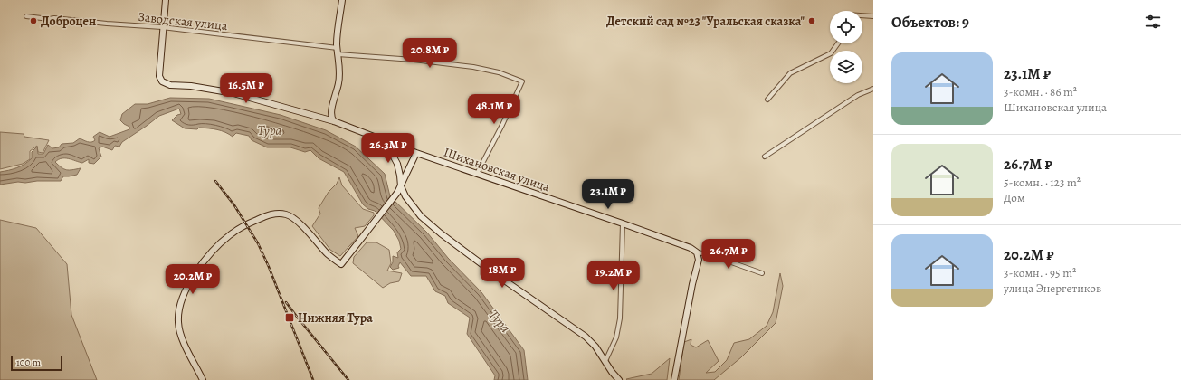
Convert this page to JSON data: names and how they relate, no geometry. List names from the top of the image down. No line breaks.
{"streets":{"main road":["Шихановская улица"],"street":["Заводская улица"]},"crossings":[["Заводская улица","Шихановская улица"]],"water":["Тура"],"places":{"other":["Доброцен","Детский сад №23 \"Уральская сказка\""],"transit":["Нижняя Тура"]},"scale_bar":"100 m","page":{"heading":"Объектов: 9","price":["20.8M ₽","16.5M ₽","48.1M ₽","26.3M ₽","23.1M ₽","26.7M ₽","18M ₽","19.2M ₽","20.2M ₽"],"list":[{"name":"23.1M ₽","note":"3-комн. · 86 m² · Шихановская улица"},{"name":"26.7M ₽","note":"5-комн. · 123 m² · Дом"},{"name":"20.2M ₽","note":"3-комн. · 95 m² · улица Энергетиков"}],"scale":"100 m"}}
